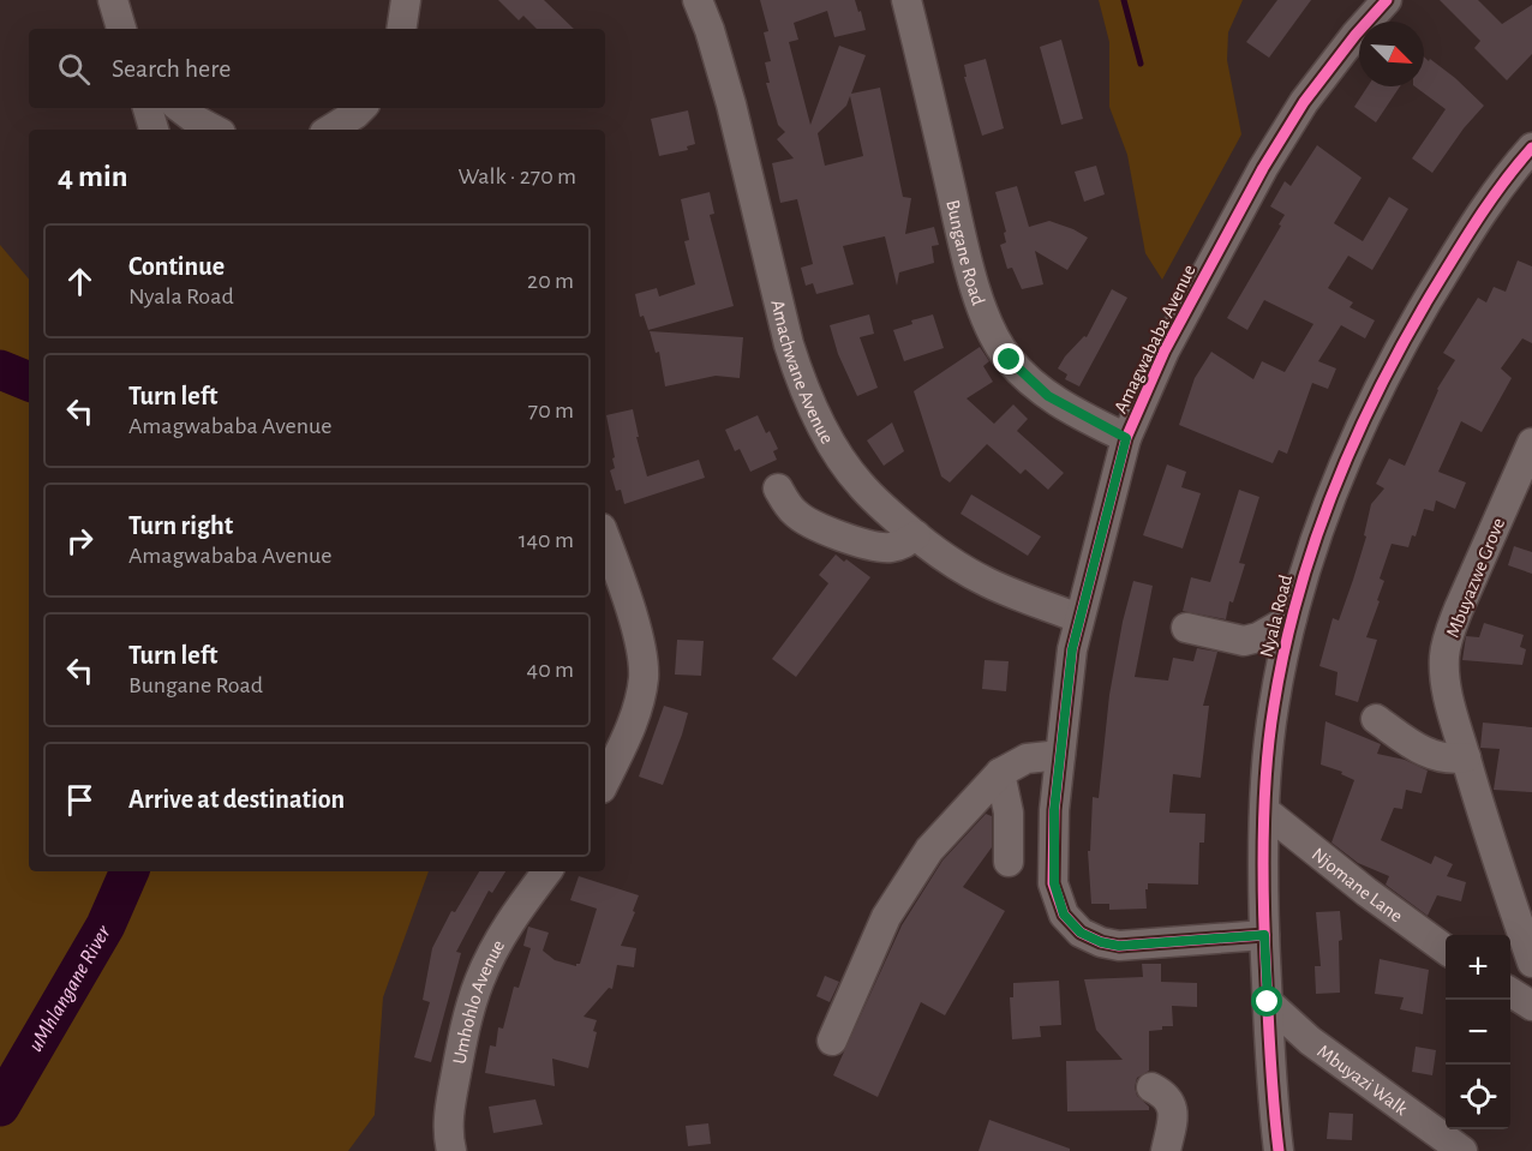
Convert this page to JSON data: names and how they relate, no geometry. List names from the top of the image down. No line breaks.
{"streets":{"street":["Bungane Road","Amagwababa Avenue","Amachwane Avenue","Mbuyazwe Grove","Nyala Road","Njomane Lane","Umhohlo Avenue","Mbuyazi Walk"]},"crossings":[["Bungane Road","Amagwababa Avenue"],["Amagwababa Avenue","Amachwane Avenue"],["Amagwababa Avenue","Nyala Road"],["Nyala Road","Njomane Lane"],["Nyala Road","Mbuyazi Walk"]],"water":["uMhlangane River"],"north":"bottom right","page":{"search":"Search here","heading":["4 min","Walk · 270 m"],"list":[["Continue","Nyala Road","20 m"],["Turn left","Amagwababa Avenue","70 m"],["Turn right","Amagwababa Avenue","140 m"],["Turn left","Bungane Road","40 m"],"Arrive at destination"],"map_buttons":["+","−"]}}
